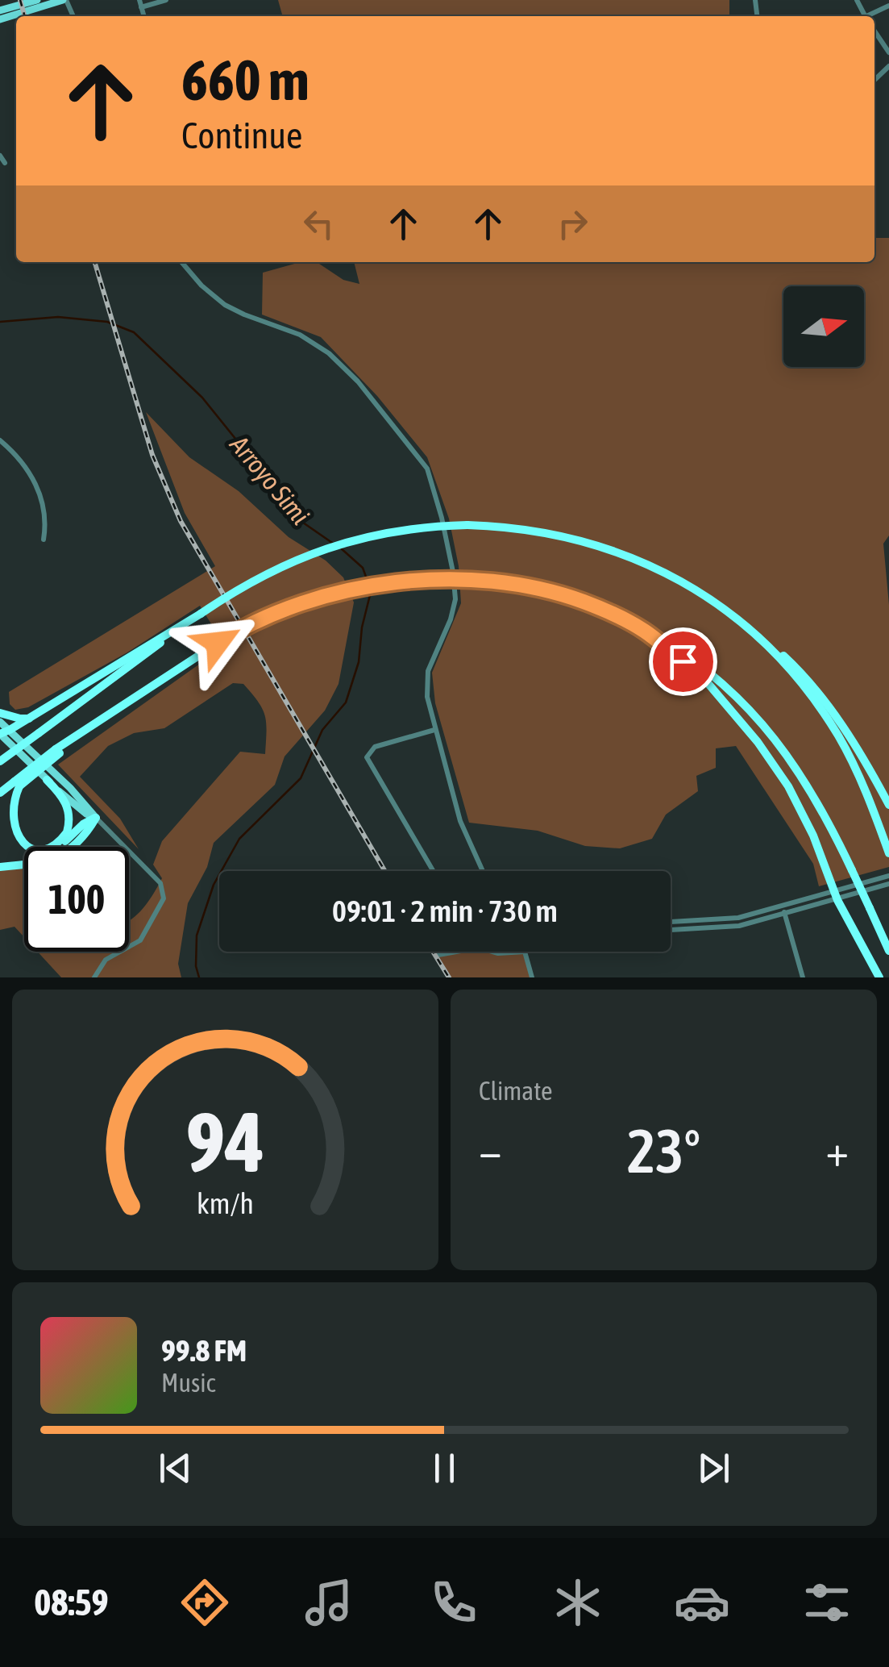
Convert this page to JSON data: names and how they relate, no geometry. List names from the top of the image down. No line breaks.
{"water":["Arroyo Simi"],"north":"right","page":{"turn":["660 m","Continue"],"limit":"100","trip":"09:01 · 2 min · 730 m","tile":"Climate","heat":["−","23°","+"],"song":["99.8 FM","Music"],"tabs":"08:59","gauge":["94","km/h"]}}
